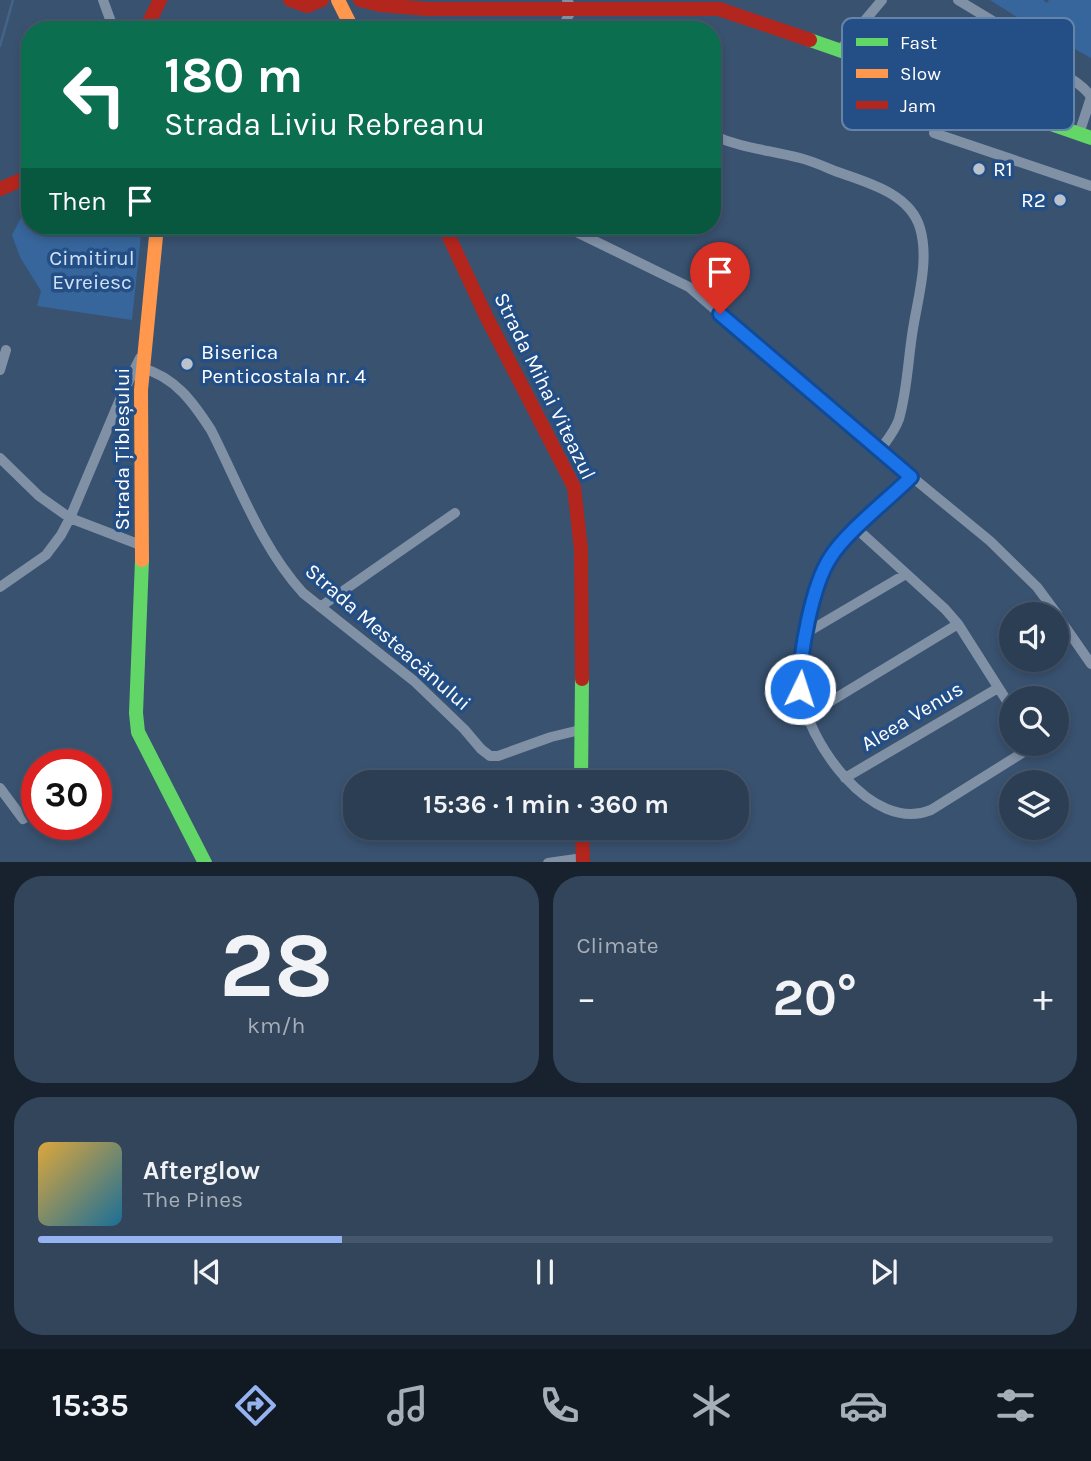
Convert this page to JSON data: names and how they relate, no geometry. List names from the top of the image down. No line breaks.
{"streets":{"main road":["Strada Mihai Viteazul","Strada Țibleșului"],"street":["Strada Mesteacănului","Aleea Venus"]},"crossings":[["Strada Mihai Viteazul","Strada Mesteacănului"],["Strada Țibleșului","Strada Mesteacănului"]],"parks":["Cimitirul Evreiesc"],"places":["R1","R2","Biserica Penticostala nr. 4"],"legend":["Fast","Slow","Jam"],"page":{"turn":["180 m","Strada Liviu Rebreanu"],"then":"Then","limit":"30","trip":"15:36 · 1 min · 360 m","tile":[["28","km/h"],"Climate"],"heat":["−","20°","+"],"song":["Afterglow","The Pines"],"tabs":"15:35"}}
